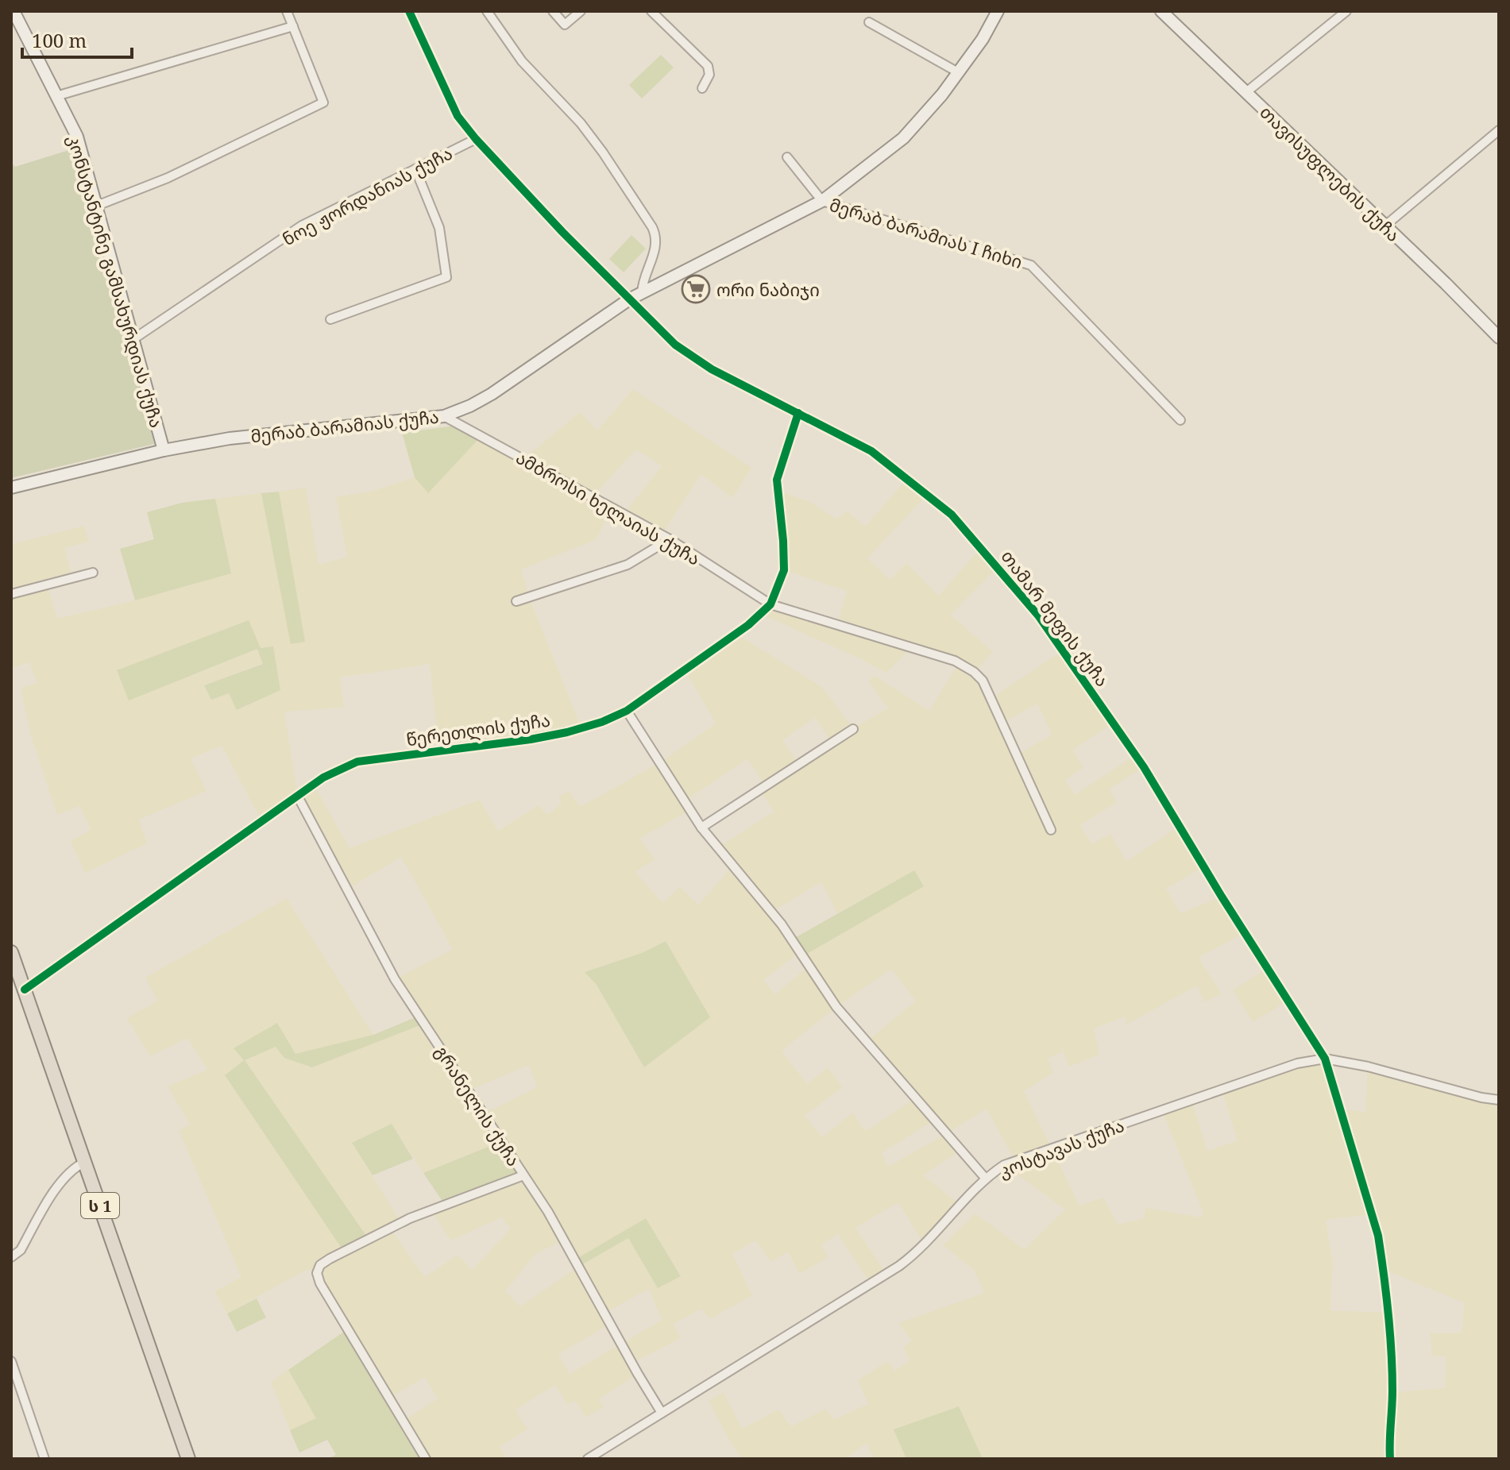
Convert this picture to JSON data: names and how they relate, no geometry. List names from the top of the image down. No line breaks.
{"streets":{"highway":["ს 1"],"main road":["თავისუფლების ქუჩა","კონსტანტინე გამსახურდიას ქუჩა","მერაბ ბარამიას ქუჩა"],"street":["ნოე ჟორდანიას ქუჩა","მერაბ ბარამიას I ჩიხი","ამბროსი ხელაიას ქუჩა","თამარ მეფის ქუჩა","წერეთლის ქუჩა","გრანელის ქუჩა","კოსტავას ქუჩა"]},"crossings":[["ნოე ჟორდანიას ქუჩა","კონსტანტინე გამსახურდიას ქუჩა"],["ნოე ჟორდანიას ქუჩა","თამარ მეფის ქუჩა"],["მერაბ ბარამიას I ჩიხი","მერაბ ბარამიას ქუჩა"],["კონსტანტინე გამსახურდიას ქუჩა","მერაბ ბარამიას ქუჩა"],["მერაბ ბარამიას ქუჩა","ამბროსი ხელაიას ქუჩა"],["მერაბ ბარამიას ქუჩა","თამარ მეფის ქუჩა"],["ამბროსი ხელაიას ქუჩა","წერეთლის ქუჩა"],["თამარ მეფის ქუჩა","წერეთლის ქუჩა"],["თამარ მეფის ქუჩა","კოსტავას ქუჩა"],["წერეთლის ქუჩა","გრანელის ქუჩა"],["წერეთლის ქუჩა","ს 1"],["გრანელის ქუჩა","კოსტავას ქუჩა"]],"places":{"supermarket":["ორი ნაბიჯი"]},"scale_bar":"100 m"}
